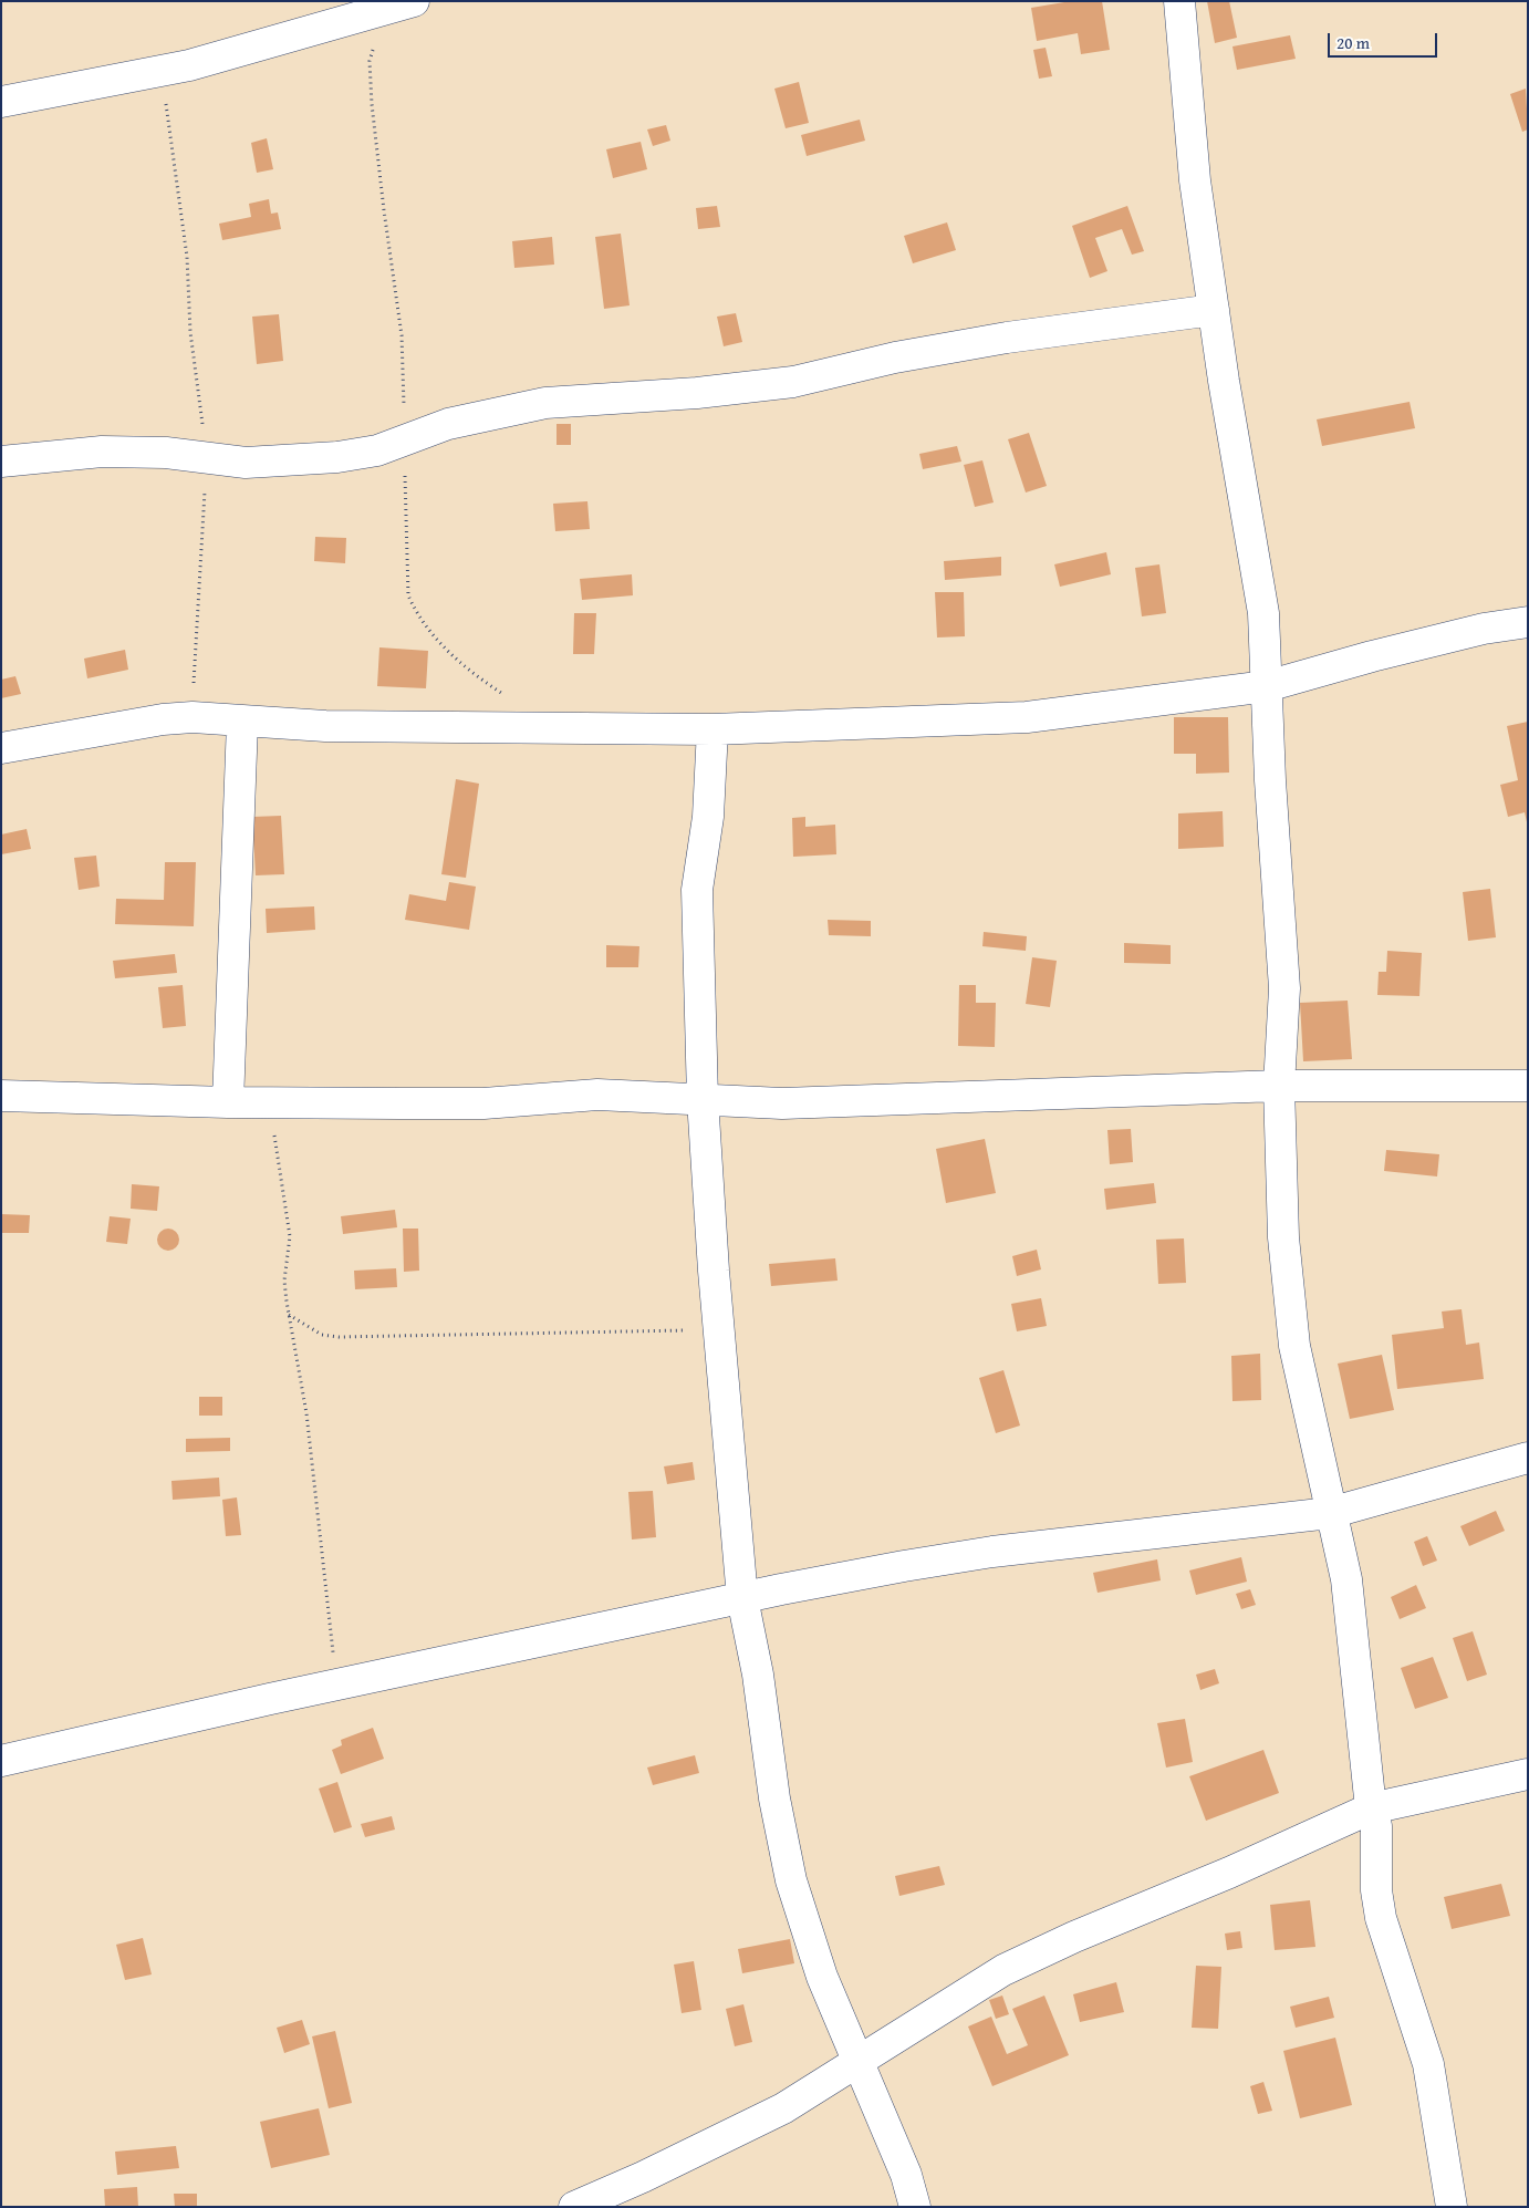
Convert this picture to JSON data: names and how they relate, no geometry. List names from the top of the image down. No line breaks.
{"scale_bar":"20 m"}
